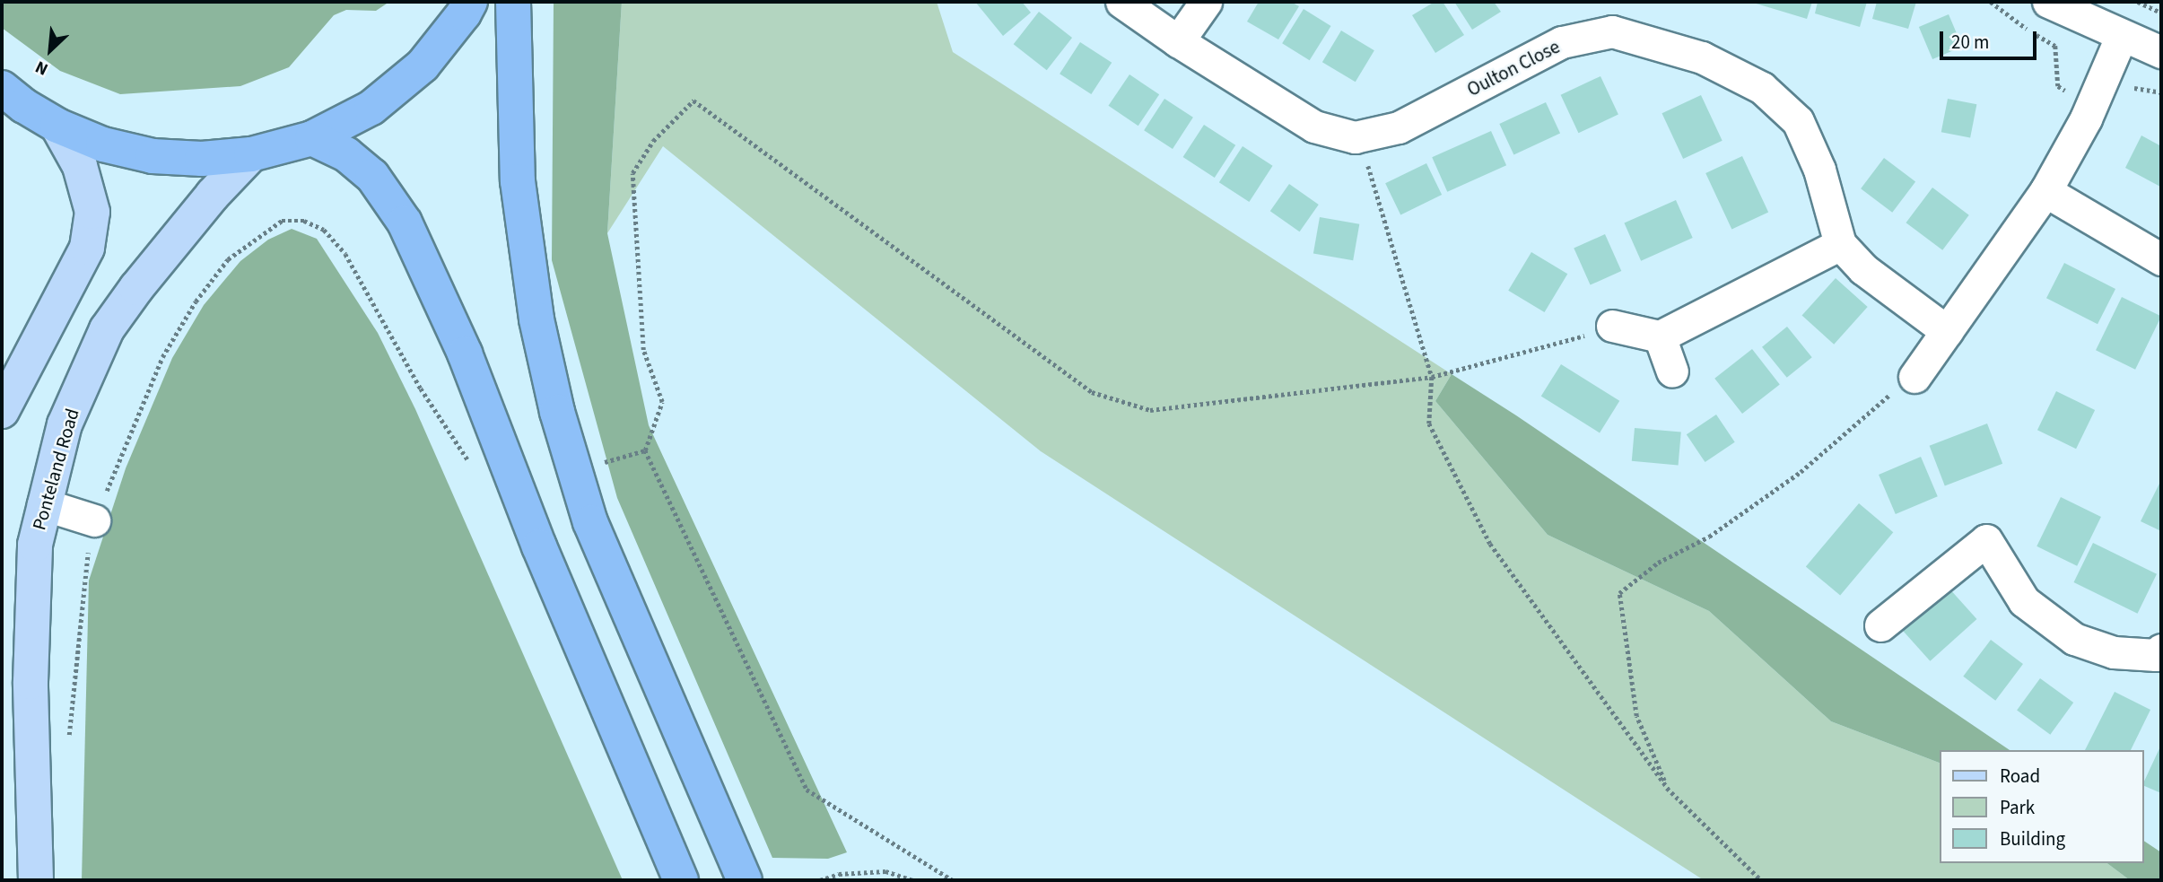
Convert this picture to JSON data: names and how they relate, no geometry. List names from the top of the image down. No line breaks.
{"streets":{"main road":["Ponteland Road"],"street":["Oulton Close"]},"legend":["Road","Park","Building"],"scale_bar":"20 m","north":"bottom left"}
